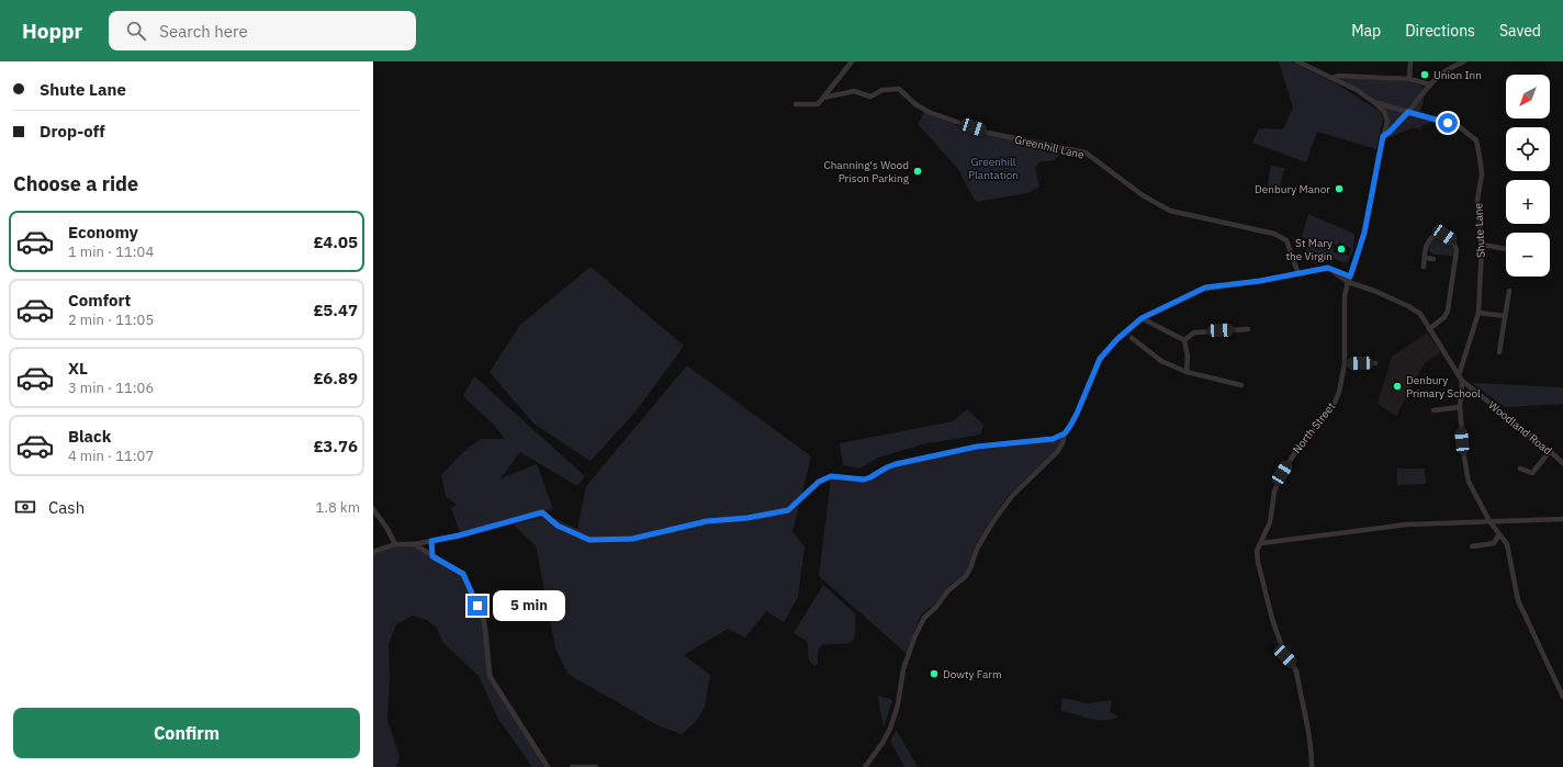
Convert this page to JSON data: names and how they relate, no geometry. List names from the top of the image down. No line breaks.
{"streets":{"street":["Greenhill Lane","Shute Lane","North Street","Woodland Road"]},"crossings":[["Shute Lane","North Street"],["Shute Lane","Woodland Road"],["North Street","Woodland Road"]],"parks":["Greenhill Plantation"],"places":["Union Inn","Channing's Wood Prison Parking","Denbury Manor","St Mary the Virgin","Denbury Primary School","Dowty Farm"],"north":"bottom left","page":{"header":"Hoppr","search":"Search here","nav":["Map","Directions","Saved"],"banner":["Shute Lane","Drop-off"],"map_buttons":["+","−"],"heading":"Choose a ride","list":[{"name":"Economy","note":"1 min · 11:04","value":"£4.05"},{"name":"Comfort","note":"2 min · 11:05","value":"£5.47"},{"name":"XL","note":"3 min · 11:06","value":"£6.89"},{"name":"Black","note":"4 min · 11:07","value":"£3.76"}],"pay":["Cash","1.8 km"],"bubble":"5 min","buttons":"Confirm"}}
